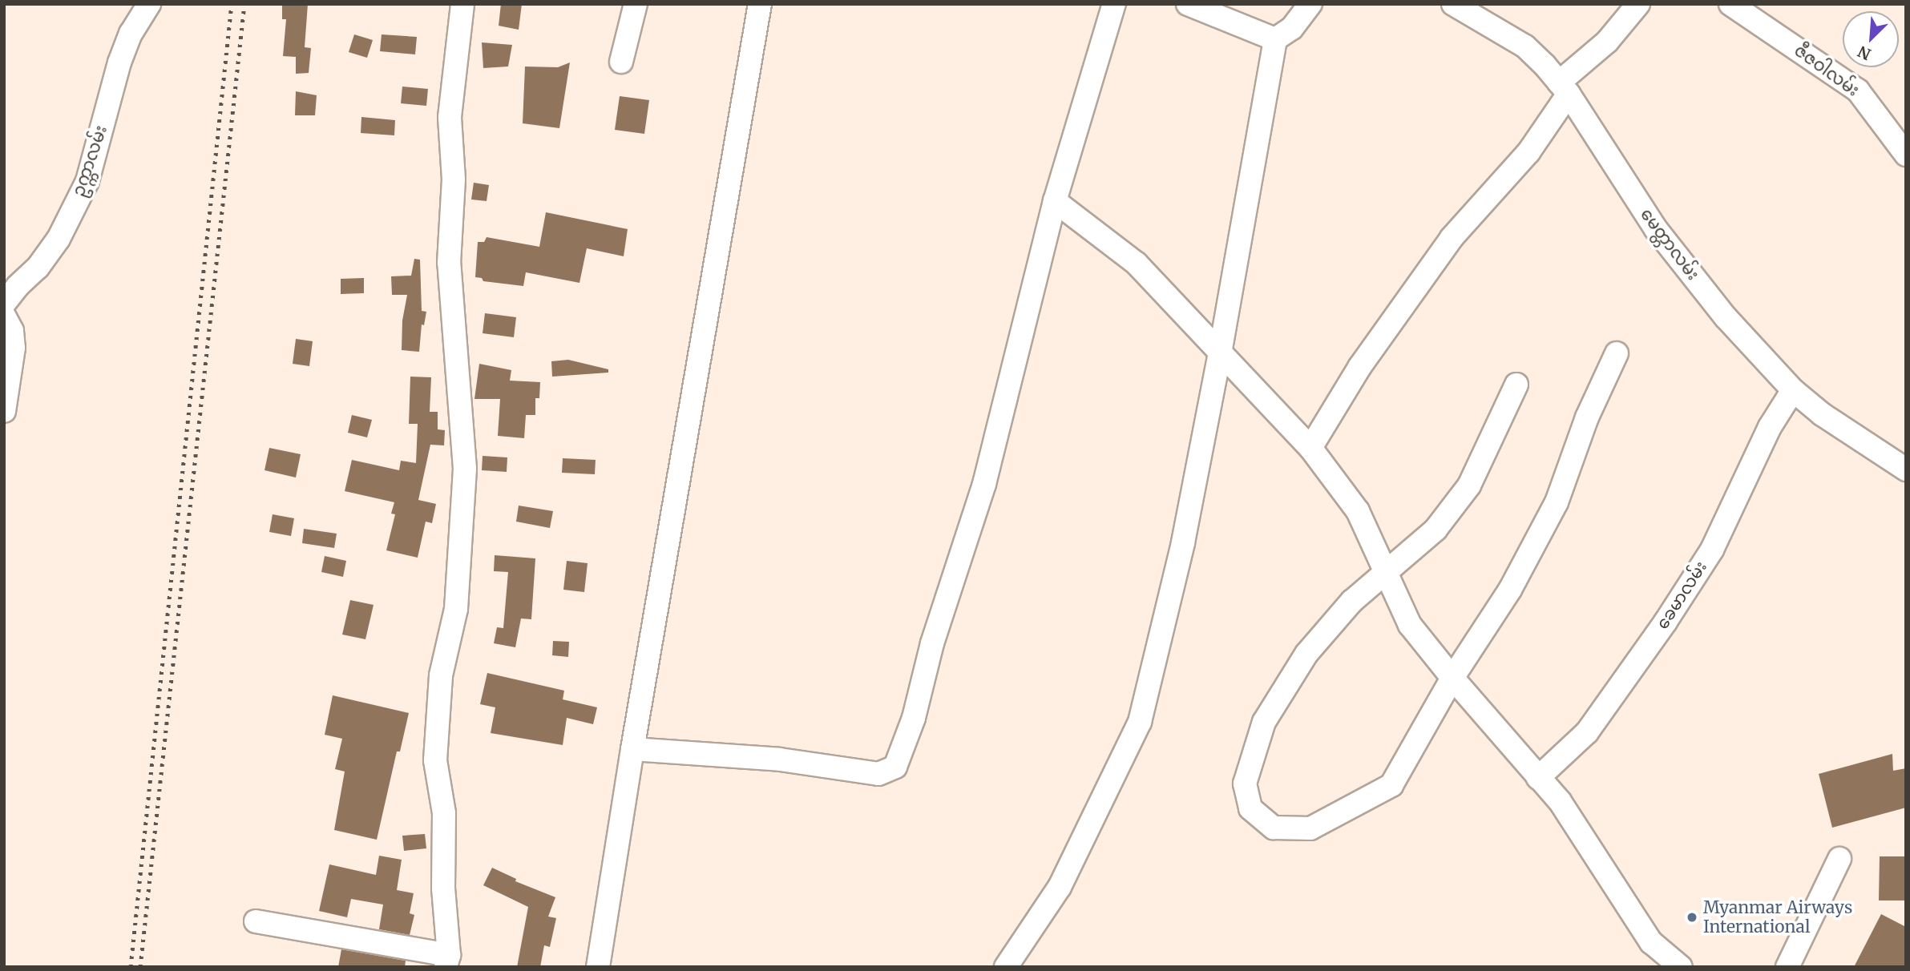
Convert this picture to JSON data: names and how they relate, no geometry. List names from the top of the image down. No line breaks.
{"streets":{"street":["ဇီဇဝါလမ်း","ဥက္ကာလမ်း","မေတ္တာလမ်း","ခေမာလမ်း"]},"crossings":[["မေတ္တာလမ်း","ခေမာလမ်း"]],"places":["Myanmar Airways International"],"north":"bottom left"}
